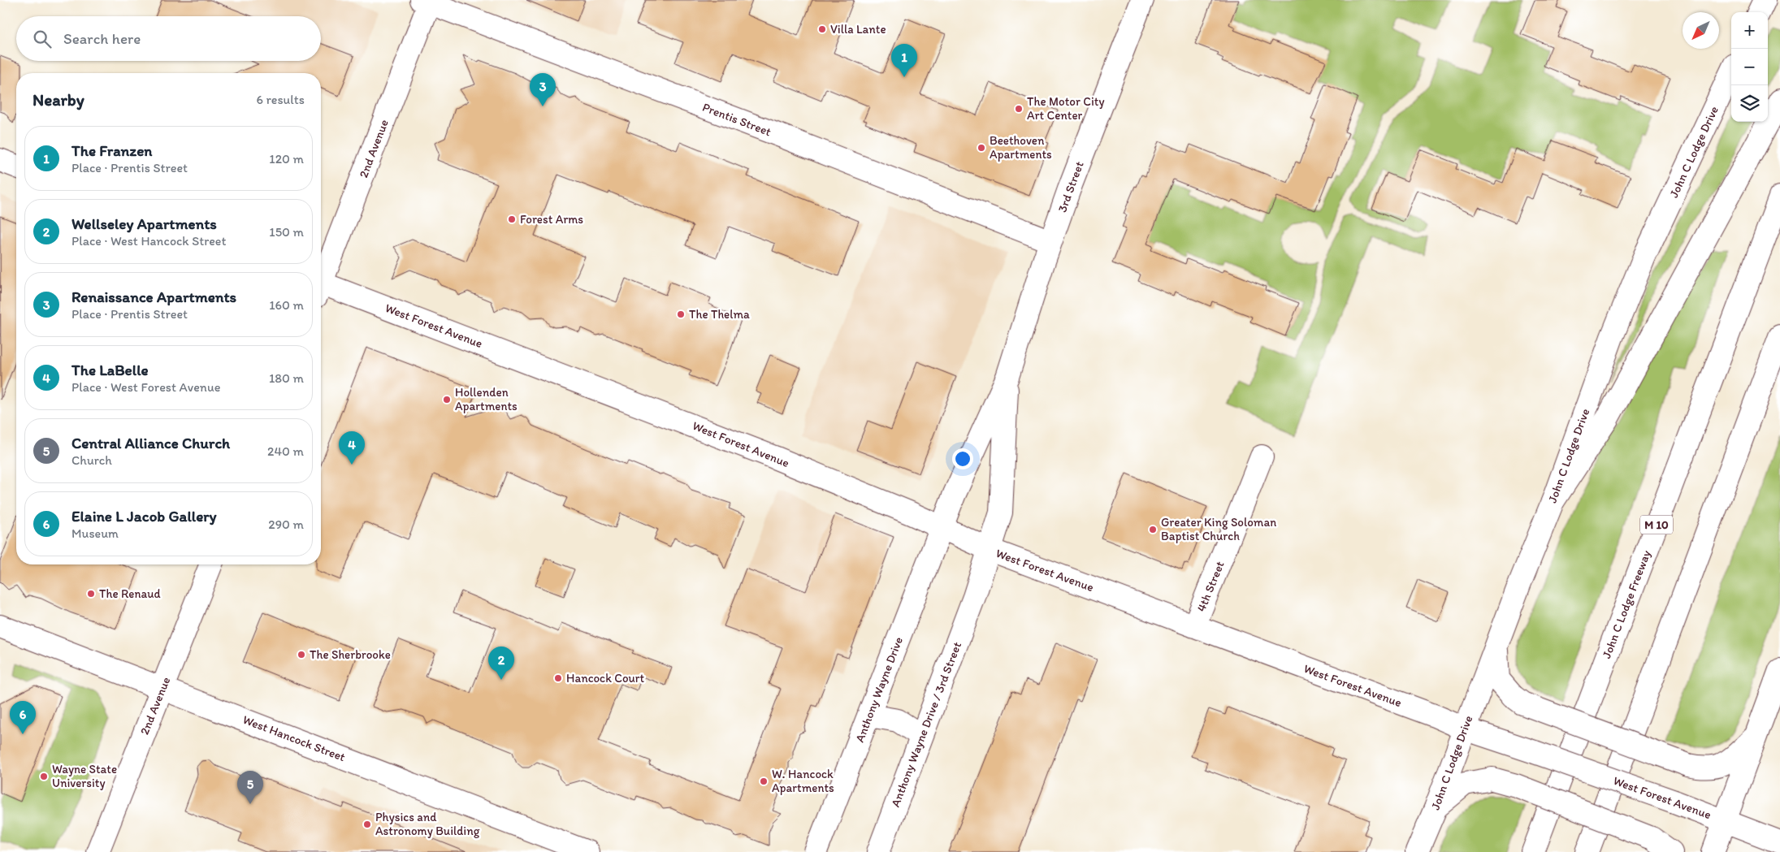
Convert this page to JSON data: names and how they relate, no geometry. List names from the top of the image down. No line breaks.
{"streets":{"main road":["Prentis Street","2nd Avenue","John C Lodge Drive","3rd Street","West Forest Avenue","M 10","4th Street","John C Lodge Freeway","Anthony Wayne Drive","Anthony Wayne Drive / 3rd Street","West Hancock Street"]},"crossings":[["Prentis Street","2nd Avenue"],["Prentis Street","3rd Street"],["2nd Avenue","West Hancock Street"],["John C Lodge Drive","West Forest Avenue"],["3rd Street","West Forest Avenue"],["3rd Street","Anthony Wayne Drive"],["3rd Street","Anthony Wayne Drive / 3rd Street"],["West Forest Avenue","4th Street"],["West Forest Avenue","Anthony Wayne Drive"]],"places":["Villa Lante","The Motor City Art Center","Beethoven Apartments","Forest Arms","The Thelma","Hollenden Apartments","Greater King Soloman Baptist Church","The Renaud","The Sherbrooke","Hancock Court","Wayne State University","W. Hancock Apartments","Physics and Astronomy Building"],"north":"bottom left","page":{"map_buttons":["+","−"],"search":"Search here","pins":["1","3","4","2","6","5"],"heading":["Nearby","6 results"],"list":[{"mark":"1","name":"The Franzen","note":"Place · Prentis Street","value":"120 m"},{"mark":"2","name":"Wellseley Apartments","note":"Place · West Hancock Street","value":"150 m"},{"mark":"3","name":"Renaissance Apartments","note":"Place · Prentis Street","value":"160 m"},{"mark":"4","name":"The LaBelle","note":"Place · West Forest Avenue","value":"180 m"},{"mark":"5","name":"Central Alliance Church","note":"Church","value":"240 m"},{"mark":"6","name":"Elaine L Jacob Gallery","note":"Museum","value":"290 m"}]}}
